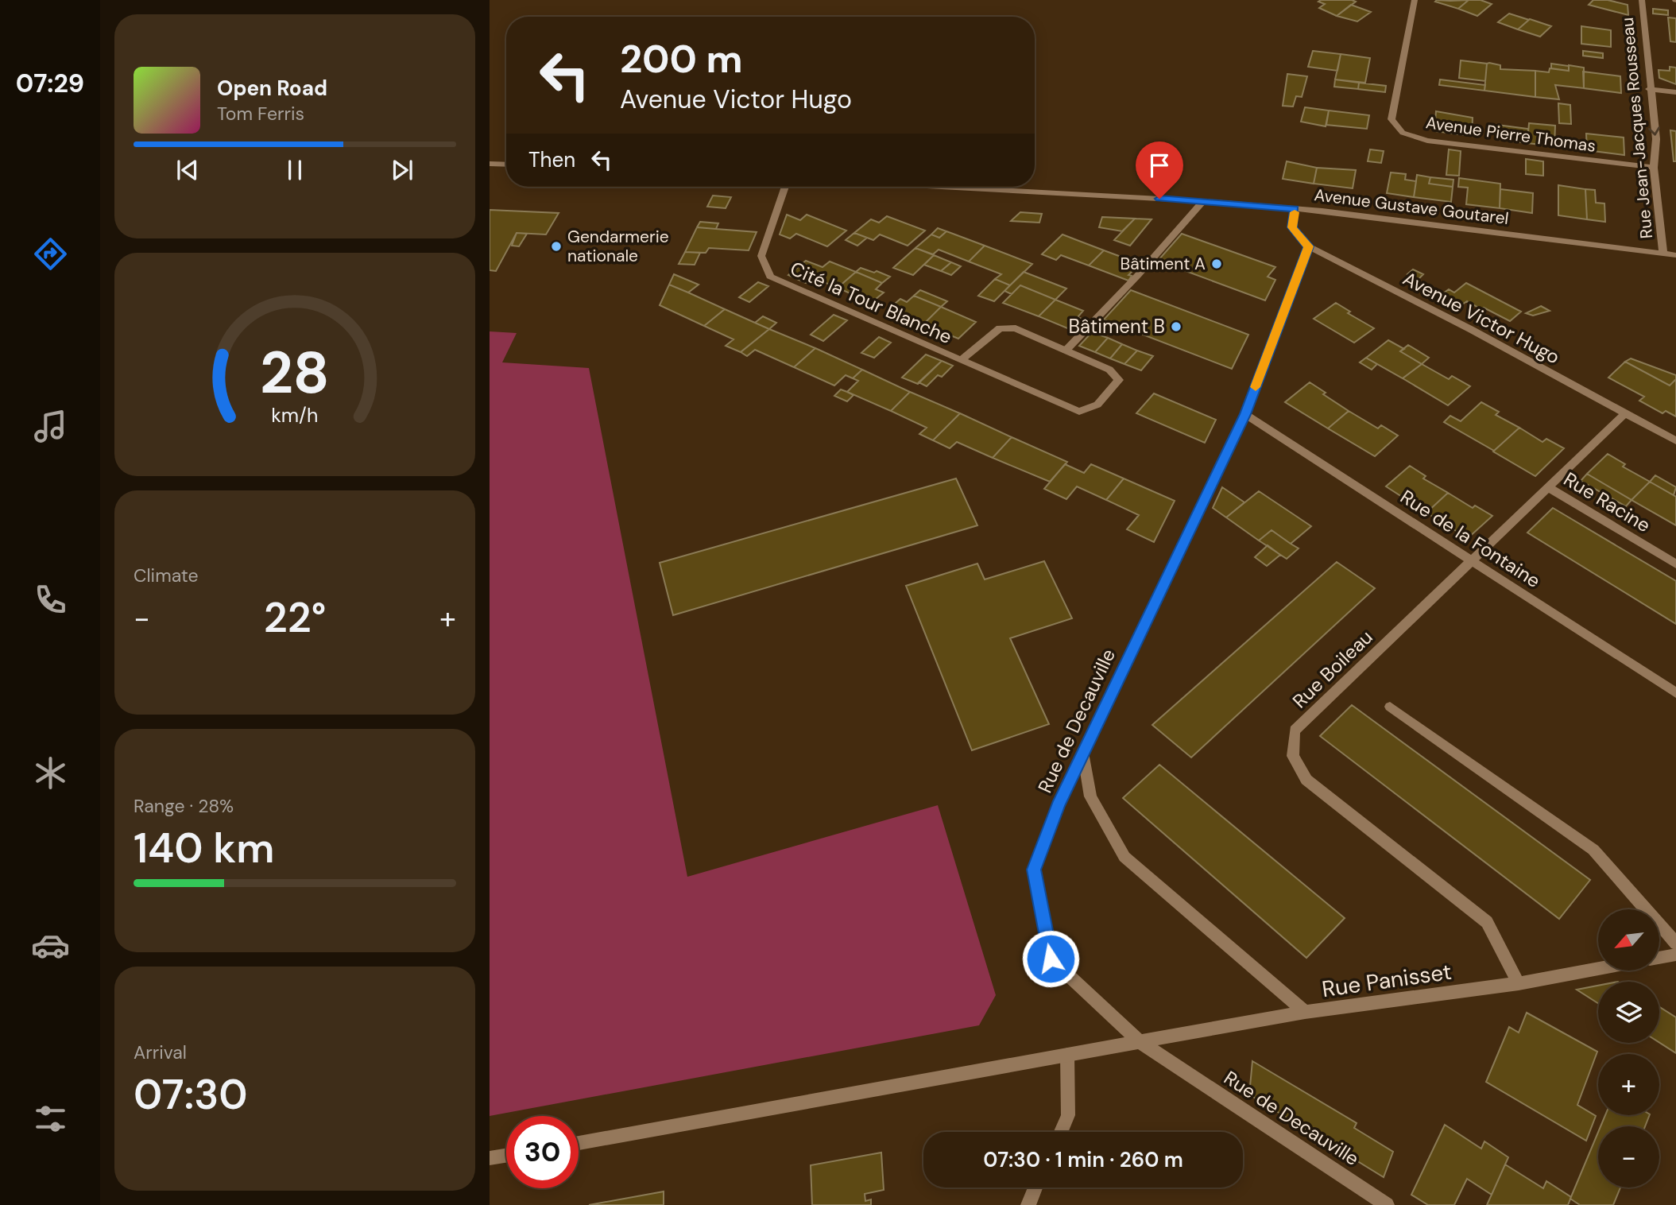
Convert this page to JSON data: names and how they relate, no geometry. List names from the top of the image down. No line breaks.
{"streets":{"street":["Rue Jean-Jacques Rousseau","Avenue Pierre Thomas","Avenue Gustave Goutarel","Cité la Tour Blanche","Avenue Victor Hugo","Rue Racine","Rue de la Fontaine","Rue Boileau","Rue de Decauville","Rue Panisset"]},"crossings":[["Rue Jean-Jacques Rousseau","Avenue Pierre Thomas"],["Rue Jean-Jacques Rousseau","Avenue Gustave Goutarel"],["Avenue Gustave Goutarel","Avenue Victor Hugo"],["Avenue Victor Hugo","Rue Boileau"],["Avenue Victor Hugo","Rue de Decauville"],["Rue Racine","Rue Boileau"],["Rue de la Fontaine","Rue Boileau"],["Rue de la Fontaine","Rue de Decauville"],["Rue Boileau","Rue Panisset"],["Rue de Decauville","Rue Panisset"]],"places":["Gendarmerie nationale","Bâtiment A","Bâtiment B"],"north":"bottom left","page":{"tabs":"07:29","turn":["200 m","Avenue Victor Hugo"],"song":["Open Road","Tom Ferris"],"then":"Then","tile":["Climate",["Range · 28%","140 km"],["Arrival","07:30"]],"heat":["−","22°","+"],"map_buttons":["+","−"],"limit":"30","trip":"07:30 · 1 min · 260 m","gauge":["28","km/h"]}}
